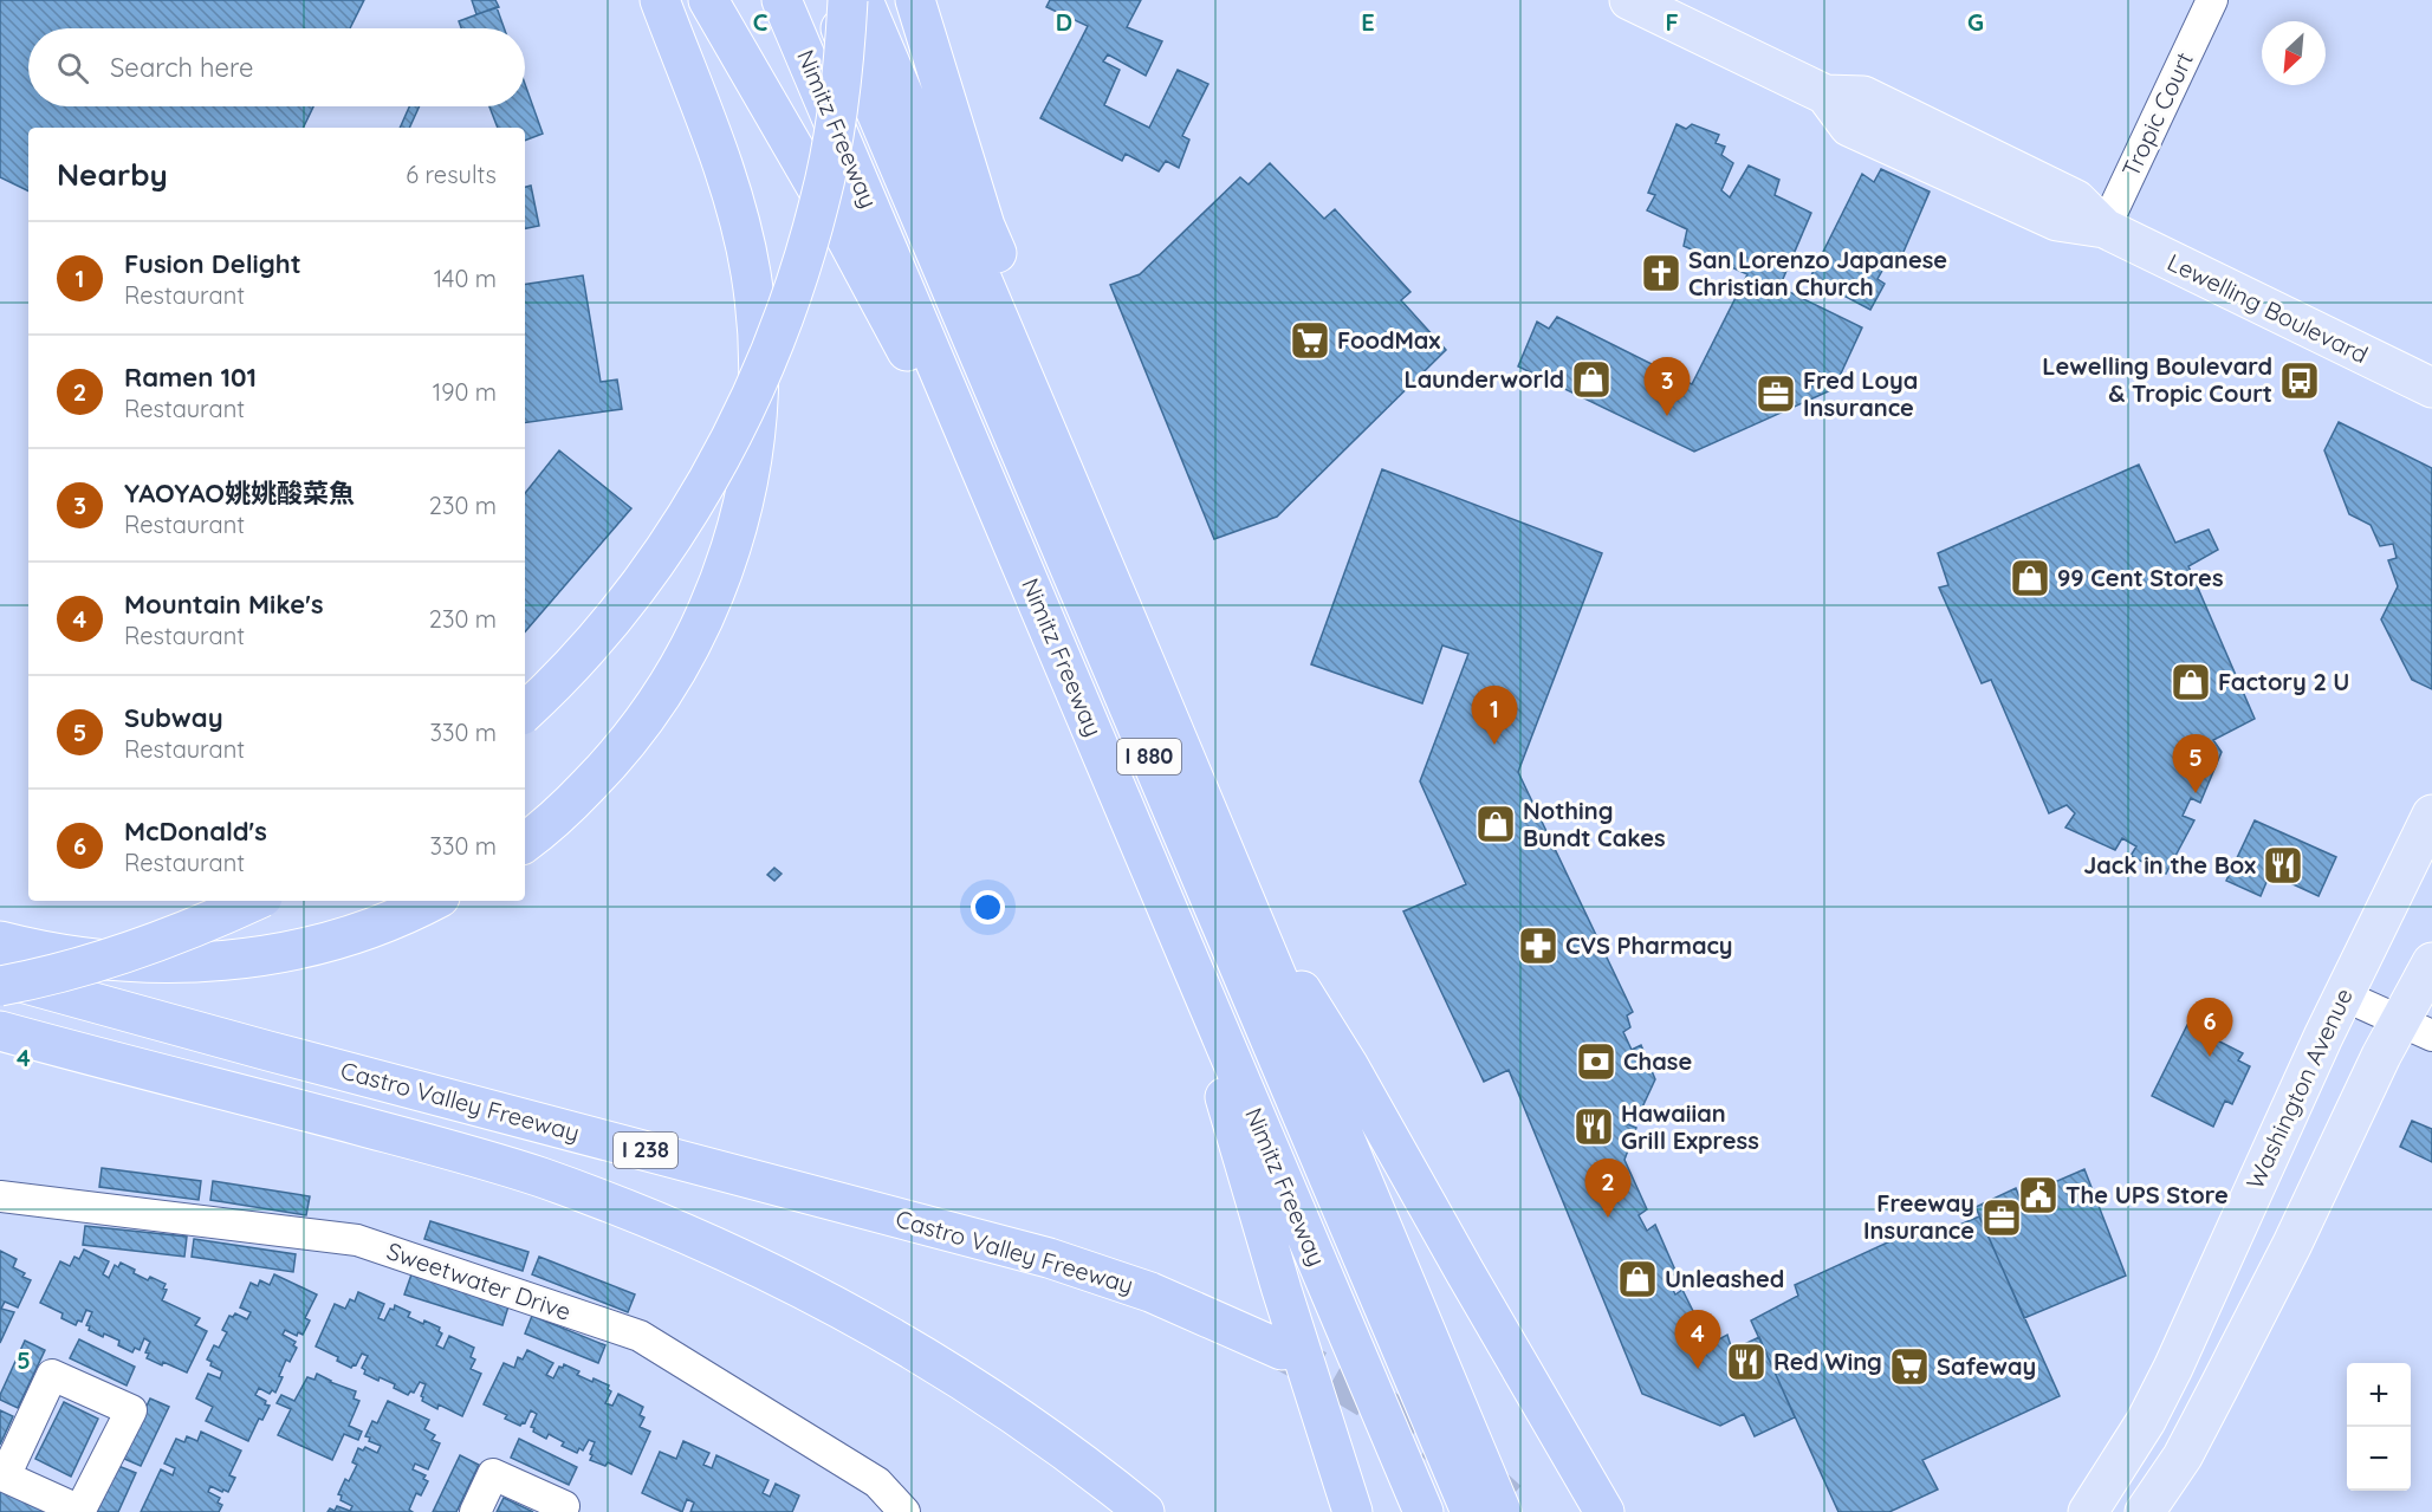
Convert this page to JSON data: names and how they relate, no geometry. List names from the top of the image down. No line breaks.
{"streets":{"highway":["Nimitz Freeway","I 880","Castro Valley Freeway","I 238"],"main road":["Lewelling Boulevard","Washington Avenue"],"street":["Tropic Court","Sweetwater Drive"]},"crossings":[["Tropic Court","Lewelling Boulevard"]],"places":{"church":["San Lorenzo Japanese Christian Church"],"supermarket":["FoodMax","Safeway"],"shop":["Launderworld","99 Cent Stores","Factory 2 U","Nothing Bundt Cakes","Unleashed"],"bus stop":["Lewelling Boulevard & Tropic Court"],"office":["Fred Loya Insurance","Freeway Insurance"],"restaurant":["Jack in the Box","Hawaiian Grill Express","Red Wing"],"pharmacy":["CVS Pharmacy"],"bank":["Chase"],"public building":["The UPS Store"]},"north":"bottom left","page":{"search":"Search here","heading":["Nearby","6 results"],"list":[{"mark":"1","name":"Fusion Delight","note":"Restaurant","value":"140 m"},{"mark":"2","name":"Ramen 101","note":"Restaurant","value":"190 m"},{"mark":"3","name":"YAOYAO姚姚酸菜魚","note":"Restaurant","value":"230 m"},{"mark":"4","name":"Mountain Mike's","note":"Restaurant","value":"230 m"},{"mark":"5","name":"Subway","note":"Restaurant","value":"330 m"},{"mark":"6","name":"McDonald's","note":"Restaurant","value":"330 m"}],"pins":["3","1","5","6","2","4"],"map_buttons":["+","−"]},"grid":{"columns":["C","D","E","F","G"],"rows":["4","5"]}}
